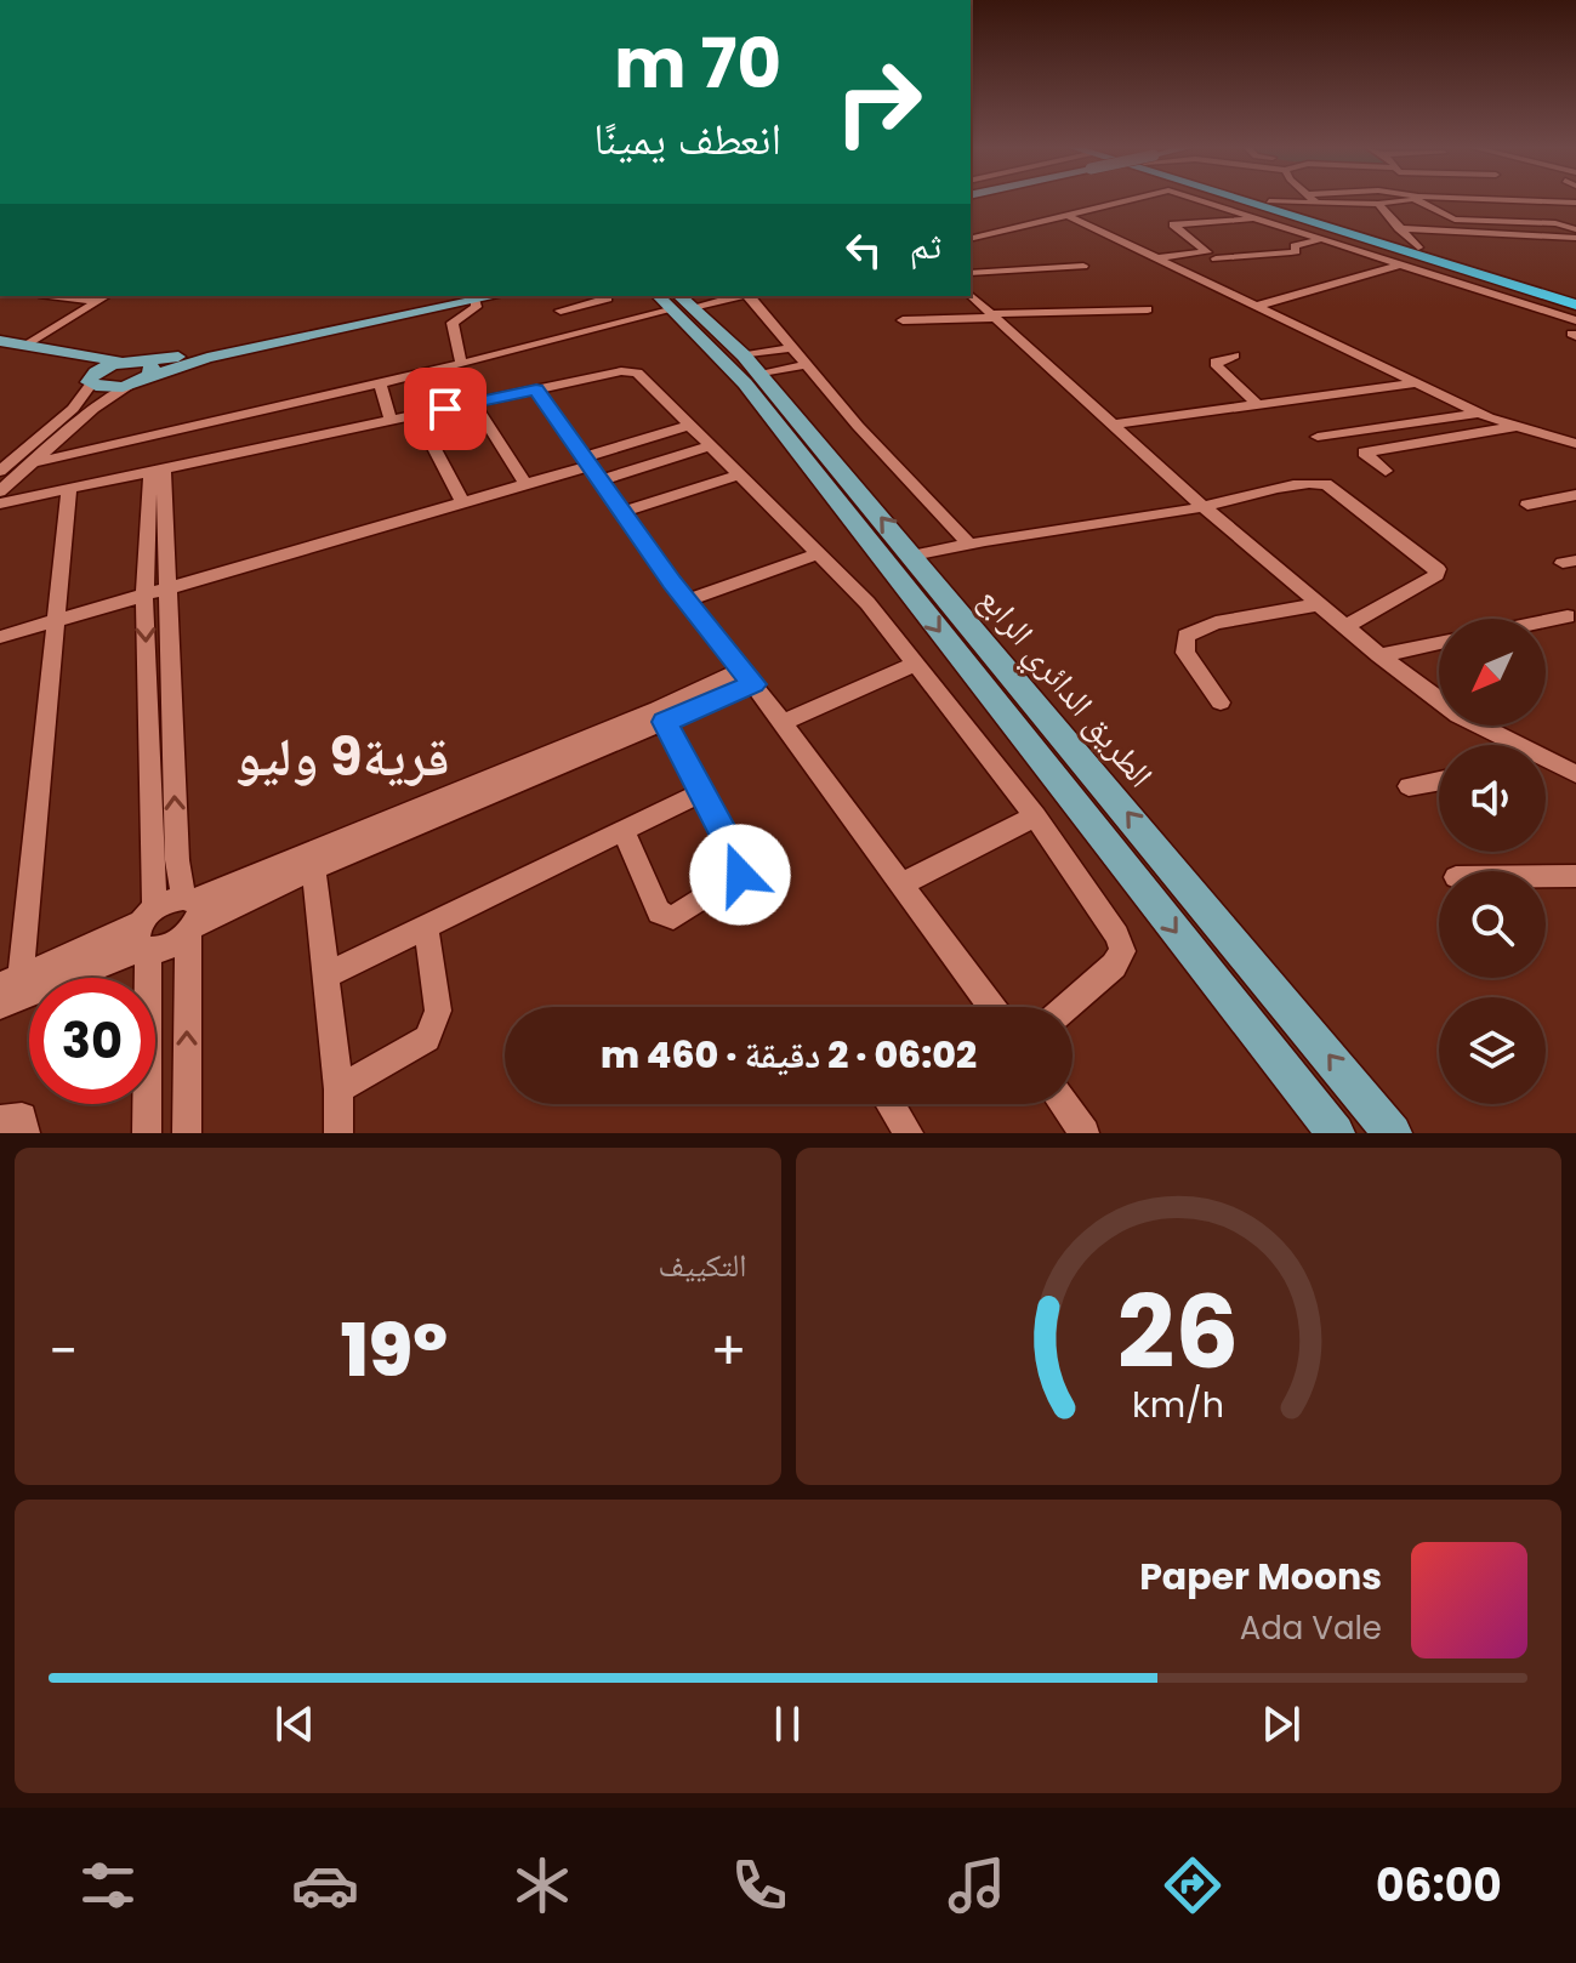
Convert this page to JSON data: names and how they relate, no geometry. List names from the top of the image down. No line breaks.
{"streets":{"main road":["الطريق الدائري الرابع"]},"districts":["قرية9 وليو"],"north":"bottom left","page":{"turn":["70 m","انعطف يمينًا"],"then":"ثم","limit":"30","trip":"06:02 · 2 دقيقة · 460 m","tile":"التكييف","heat":["−","19°","+"],"song":["Paper Moons","Ada Vale"],"tabs":"06:00","gauge":["26","km/h"]}}
